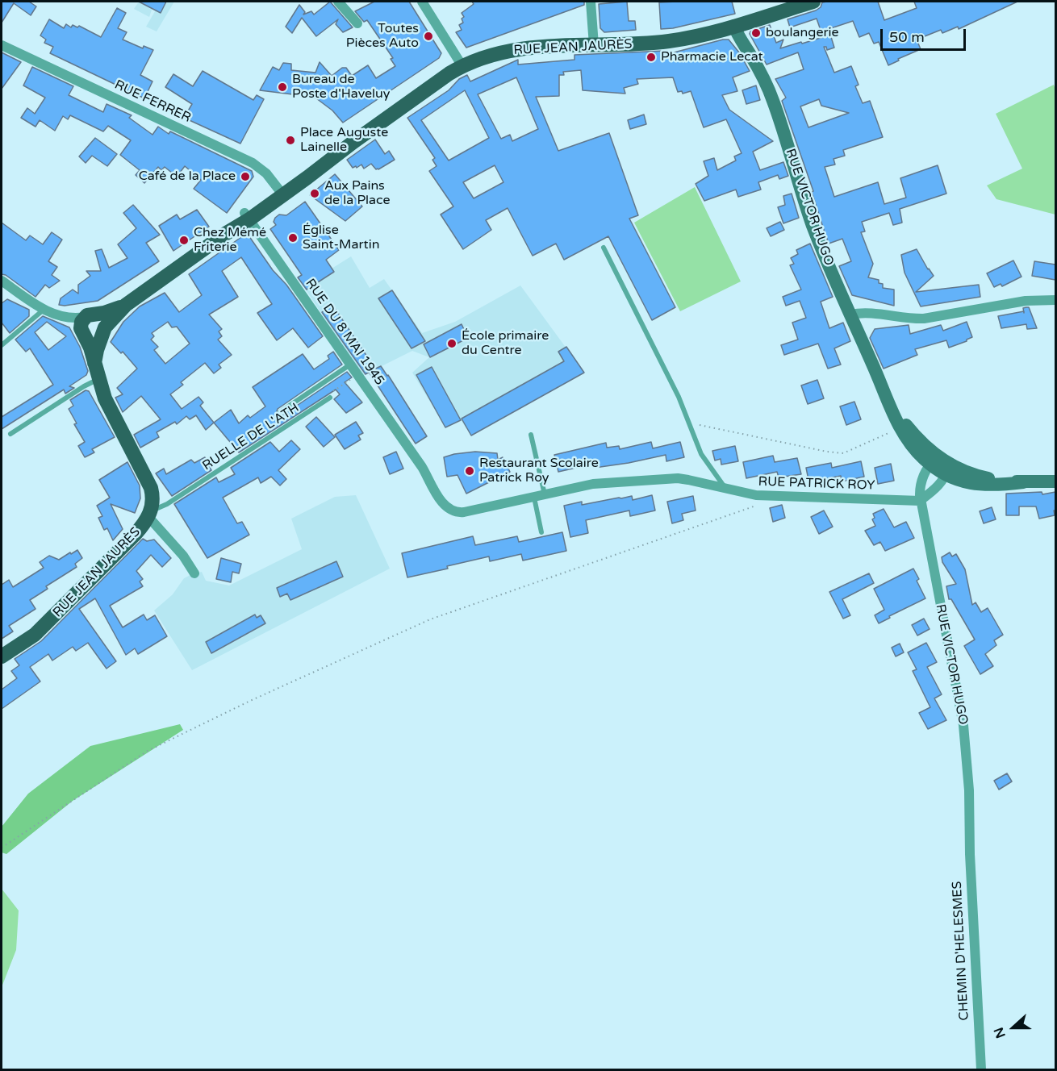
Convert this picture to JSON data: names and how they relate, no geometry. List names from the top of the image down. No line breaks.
{"streets":{"main road":["RUE JEAN JAURÈS"],"street":["RUE FERRER","RUE VICTOR HUGO","RUE DU 8 MAI 1945","RUE PATRICK ROY","CHEMIN D'HELESMES"],"lane":["RUELLE DE L'ATH"]},"crossings":[["RUE JEAN JAURÈS","RUE FERRER"],["RUE JEAN JAURÈS","RUE VICTOR HUGO"],["RUE JEAN JAURÈS","RUE DU 8 MAI 1945"],["RUE JEAN JAURÈS","RUELLE DE L'ATH"],["RUE VICTOR HUGO","RUE PATRICK ROY"],["RUE VICTOR HUGO","CHEMIN D'HELESMES"],["RUE DU 8 MAI 1945","RUE PATRICK ROY"]],"places":["boulangerie","Toutes Pièces Auto","Pharmacie Lecat","Bureau de Poste d'Haveluy","Place Auguste Lainelle","Café de la Place","Aux Pains de la Place","Église Saint-Martin","Chez Mémé Friterie","École primaire du Centre","Restaurant Scolaire Patrick Roy"],"scale_bar":"50 m","north":"left"}
